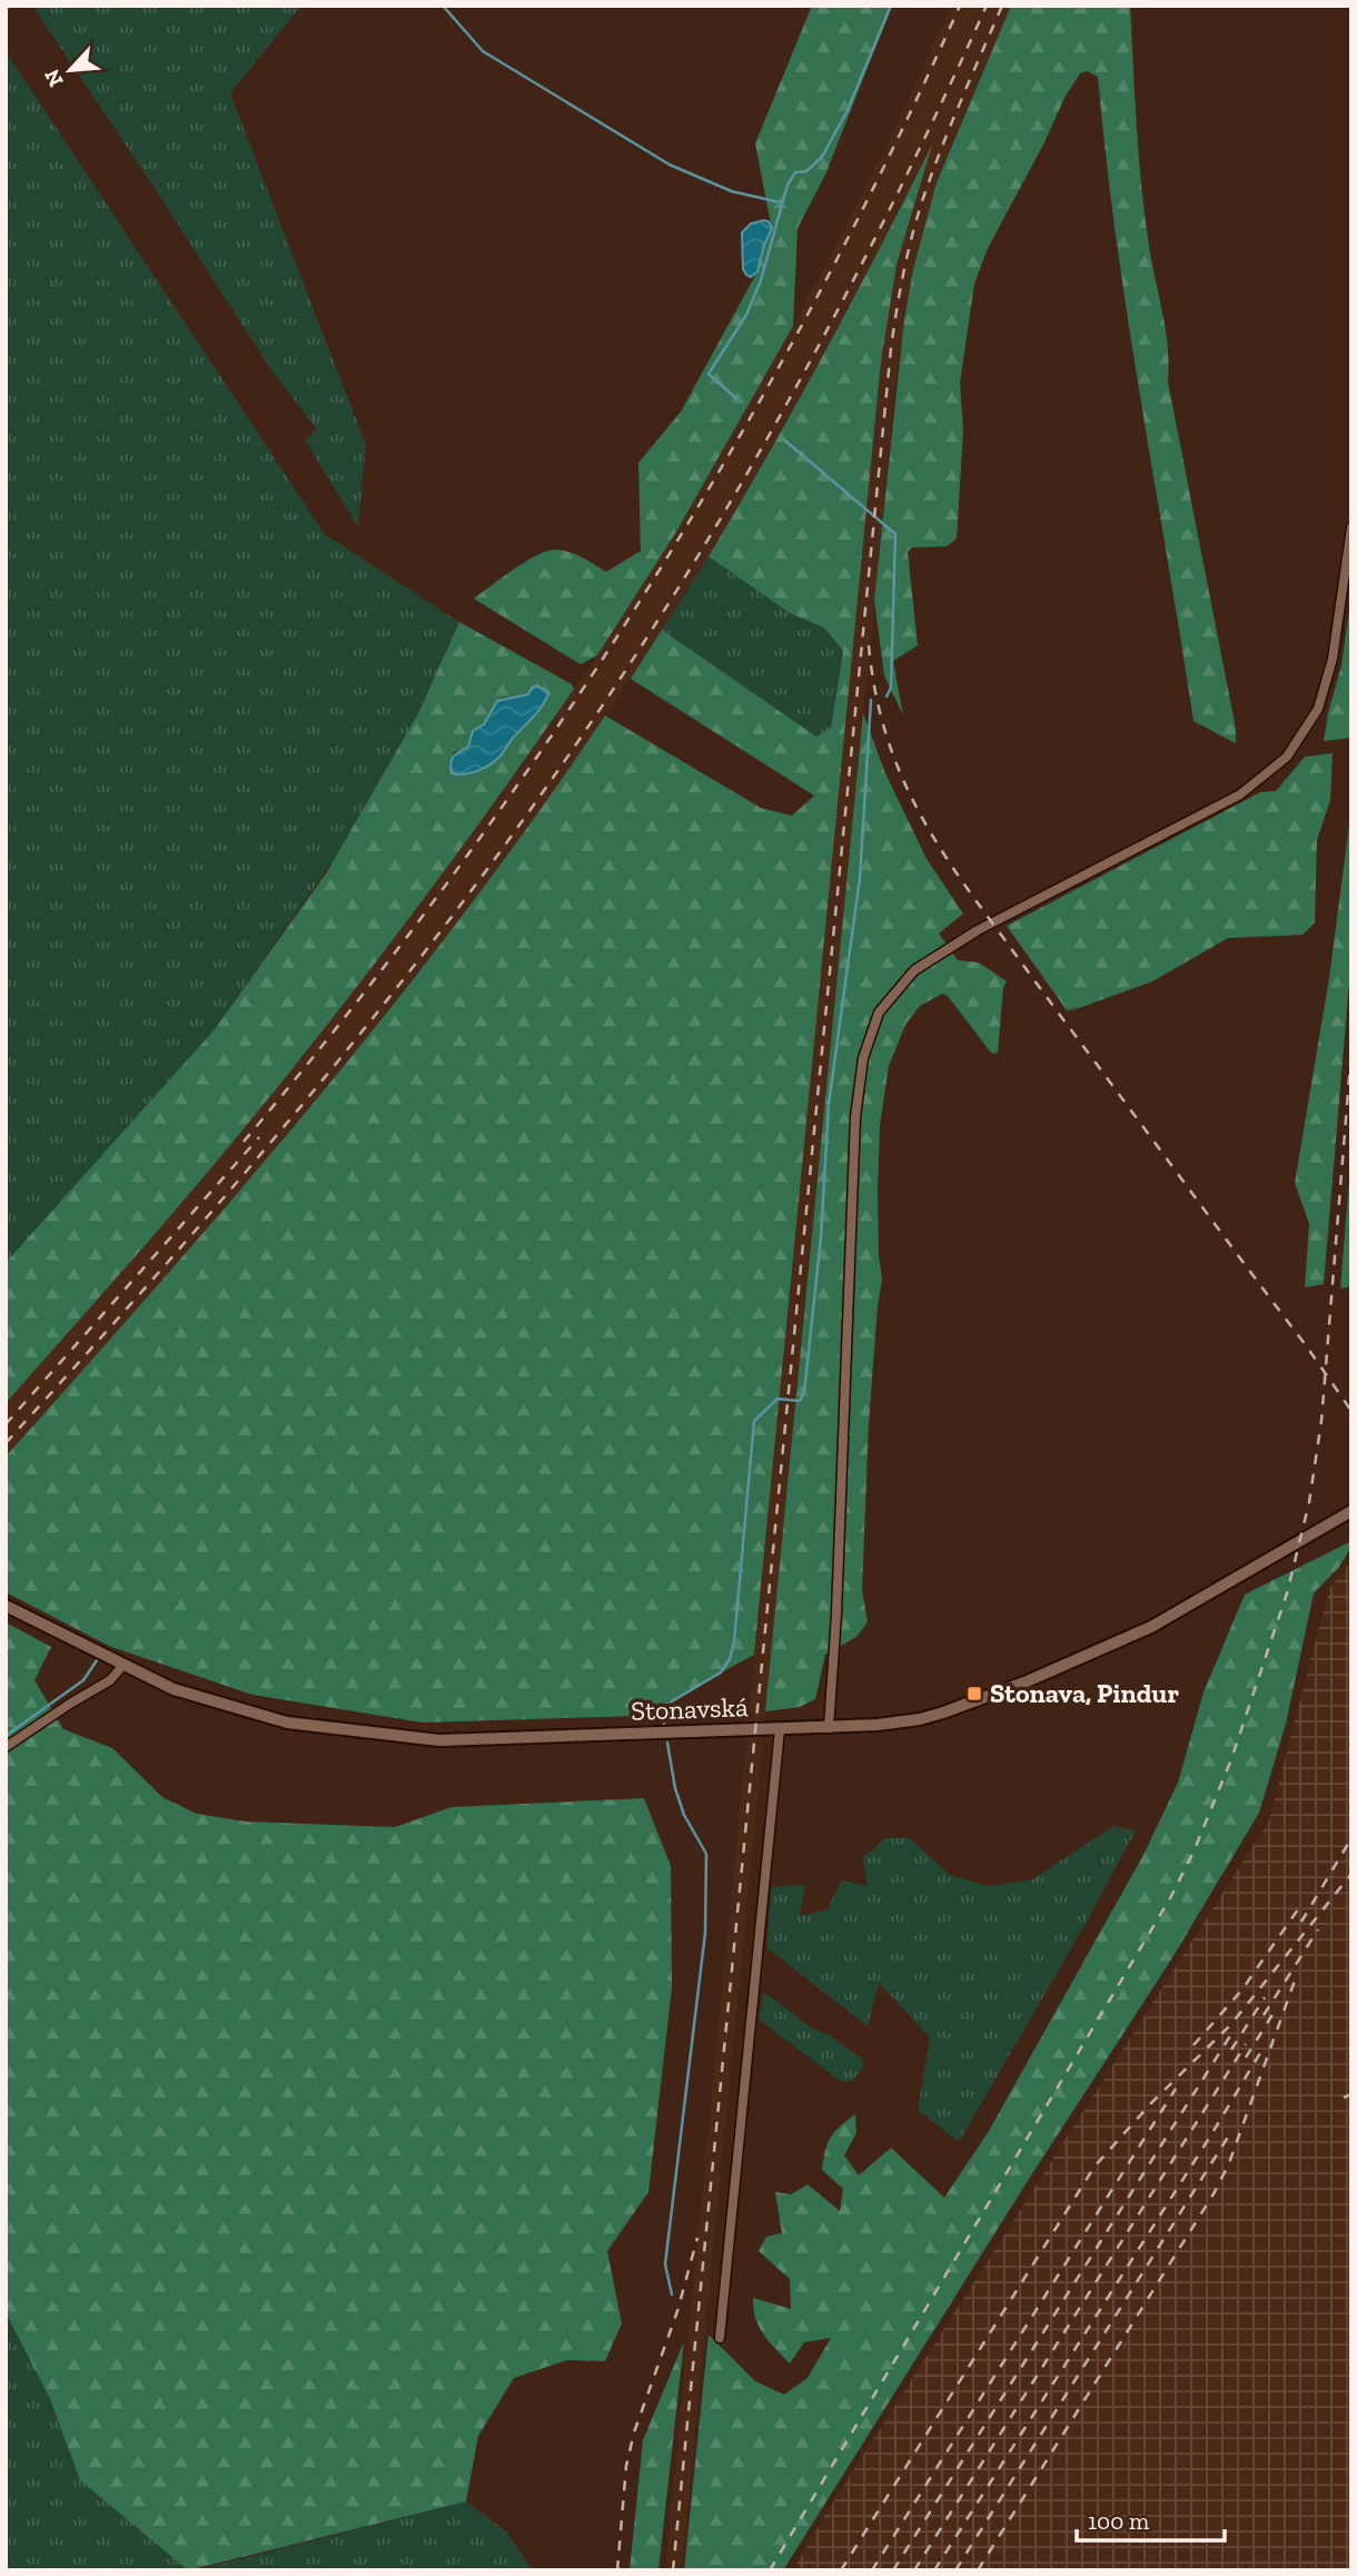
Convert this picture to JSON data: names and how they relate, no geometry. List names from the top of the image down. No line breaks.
{"streets":{"street":["Stonavská"]},"places":{"transit":["Stonava, Pindur"]},"scale_bar":"100 m","north":"bottom left"}
